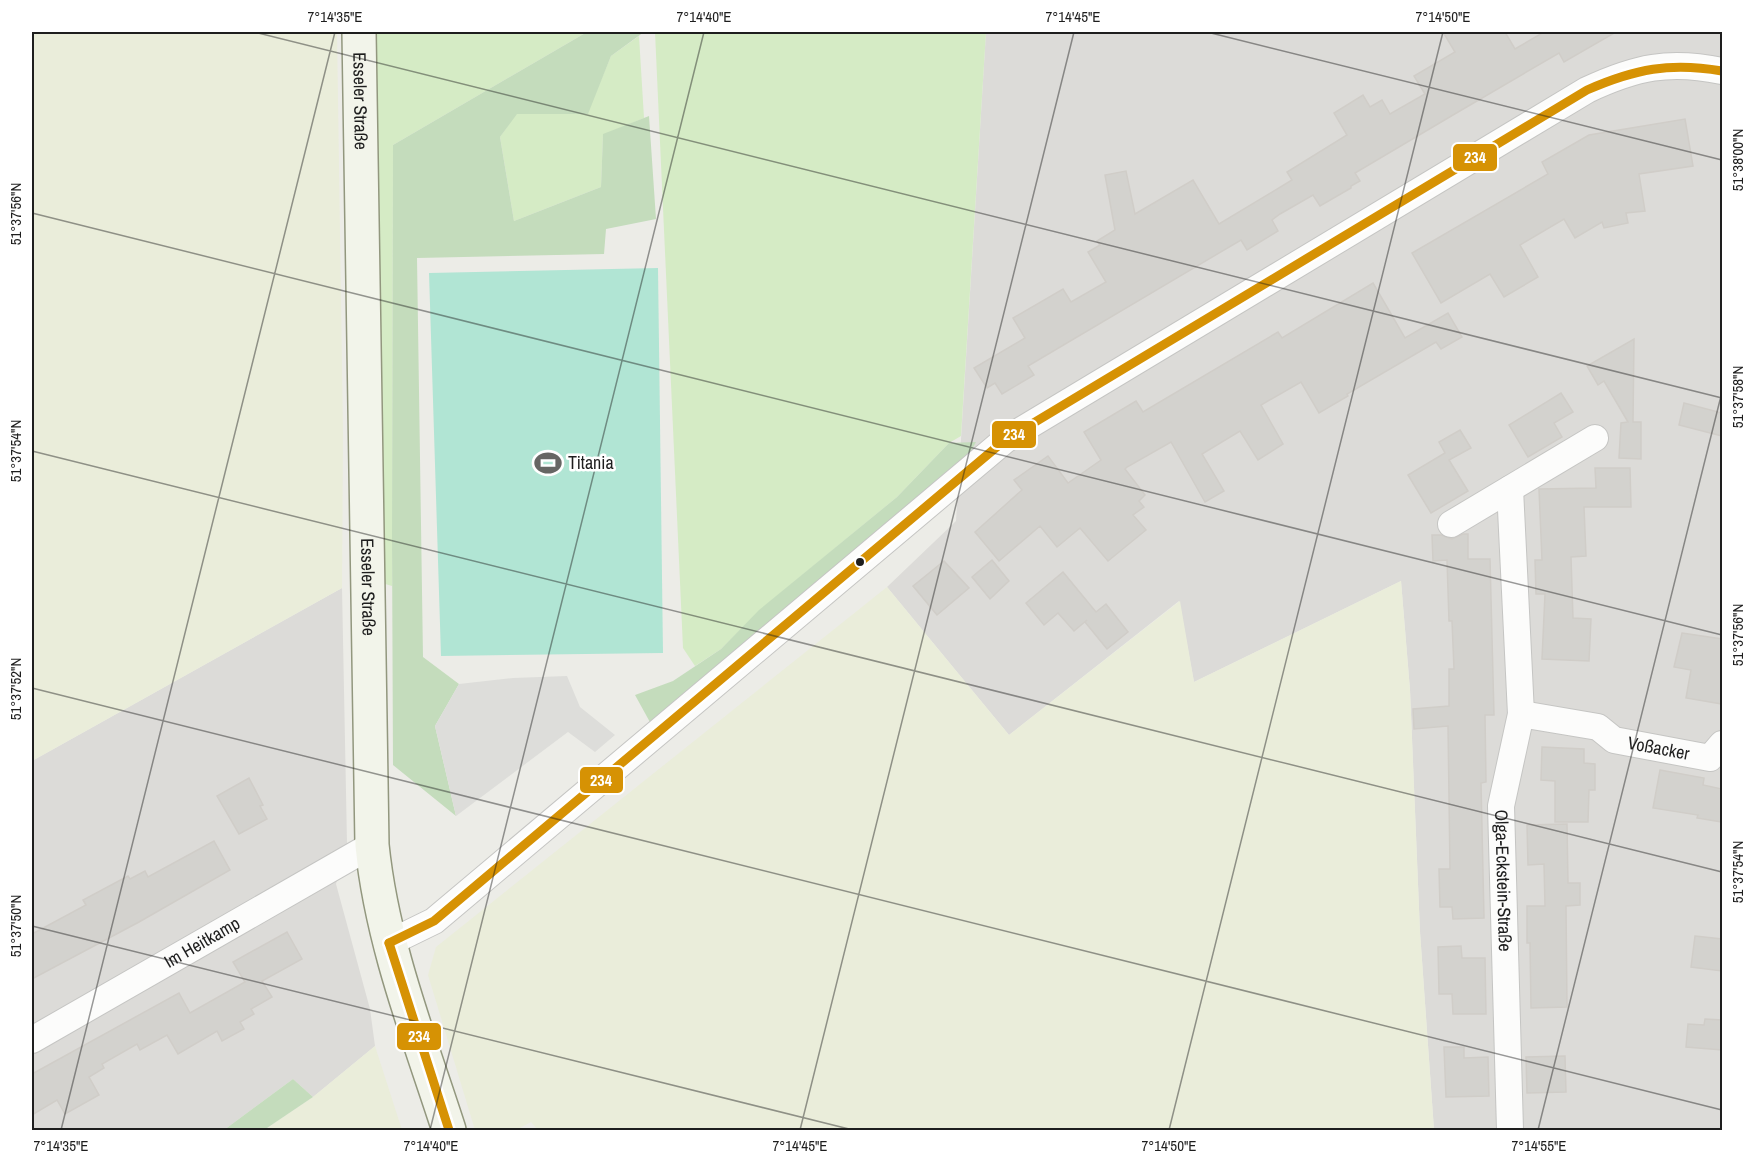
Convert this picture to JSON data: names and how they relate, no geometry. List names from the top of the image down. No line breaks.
{"streets":{"main road":["Esseler Straße"],"street":["Voßacker","Olga-Eckstein-Straße","Im Heitkamp"]},"crossings":[["Esseler Straße","Im Heitkamp"],["Voßacker","Olga-Eckstein-Straße"]],"places":{"sports":["Titania"]},"lines":["transit line 234"],"coordinates":["7°14'35\"E","7°14'40\"E","7°14'45\"E","7°14'50\"E","51°38'00\"N","51°37'56\"N","51°37'58\"N","51°37'54\"N","51°37'52\"N","51°37'50\"N","7°14'55\"E"]}
